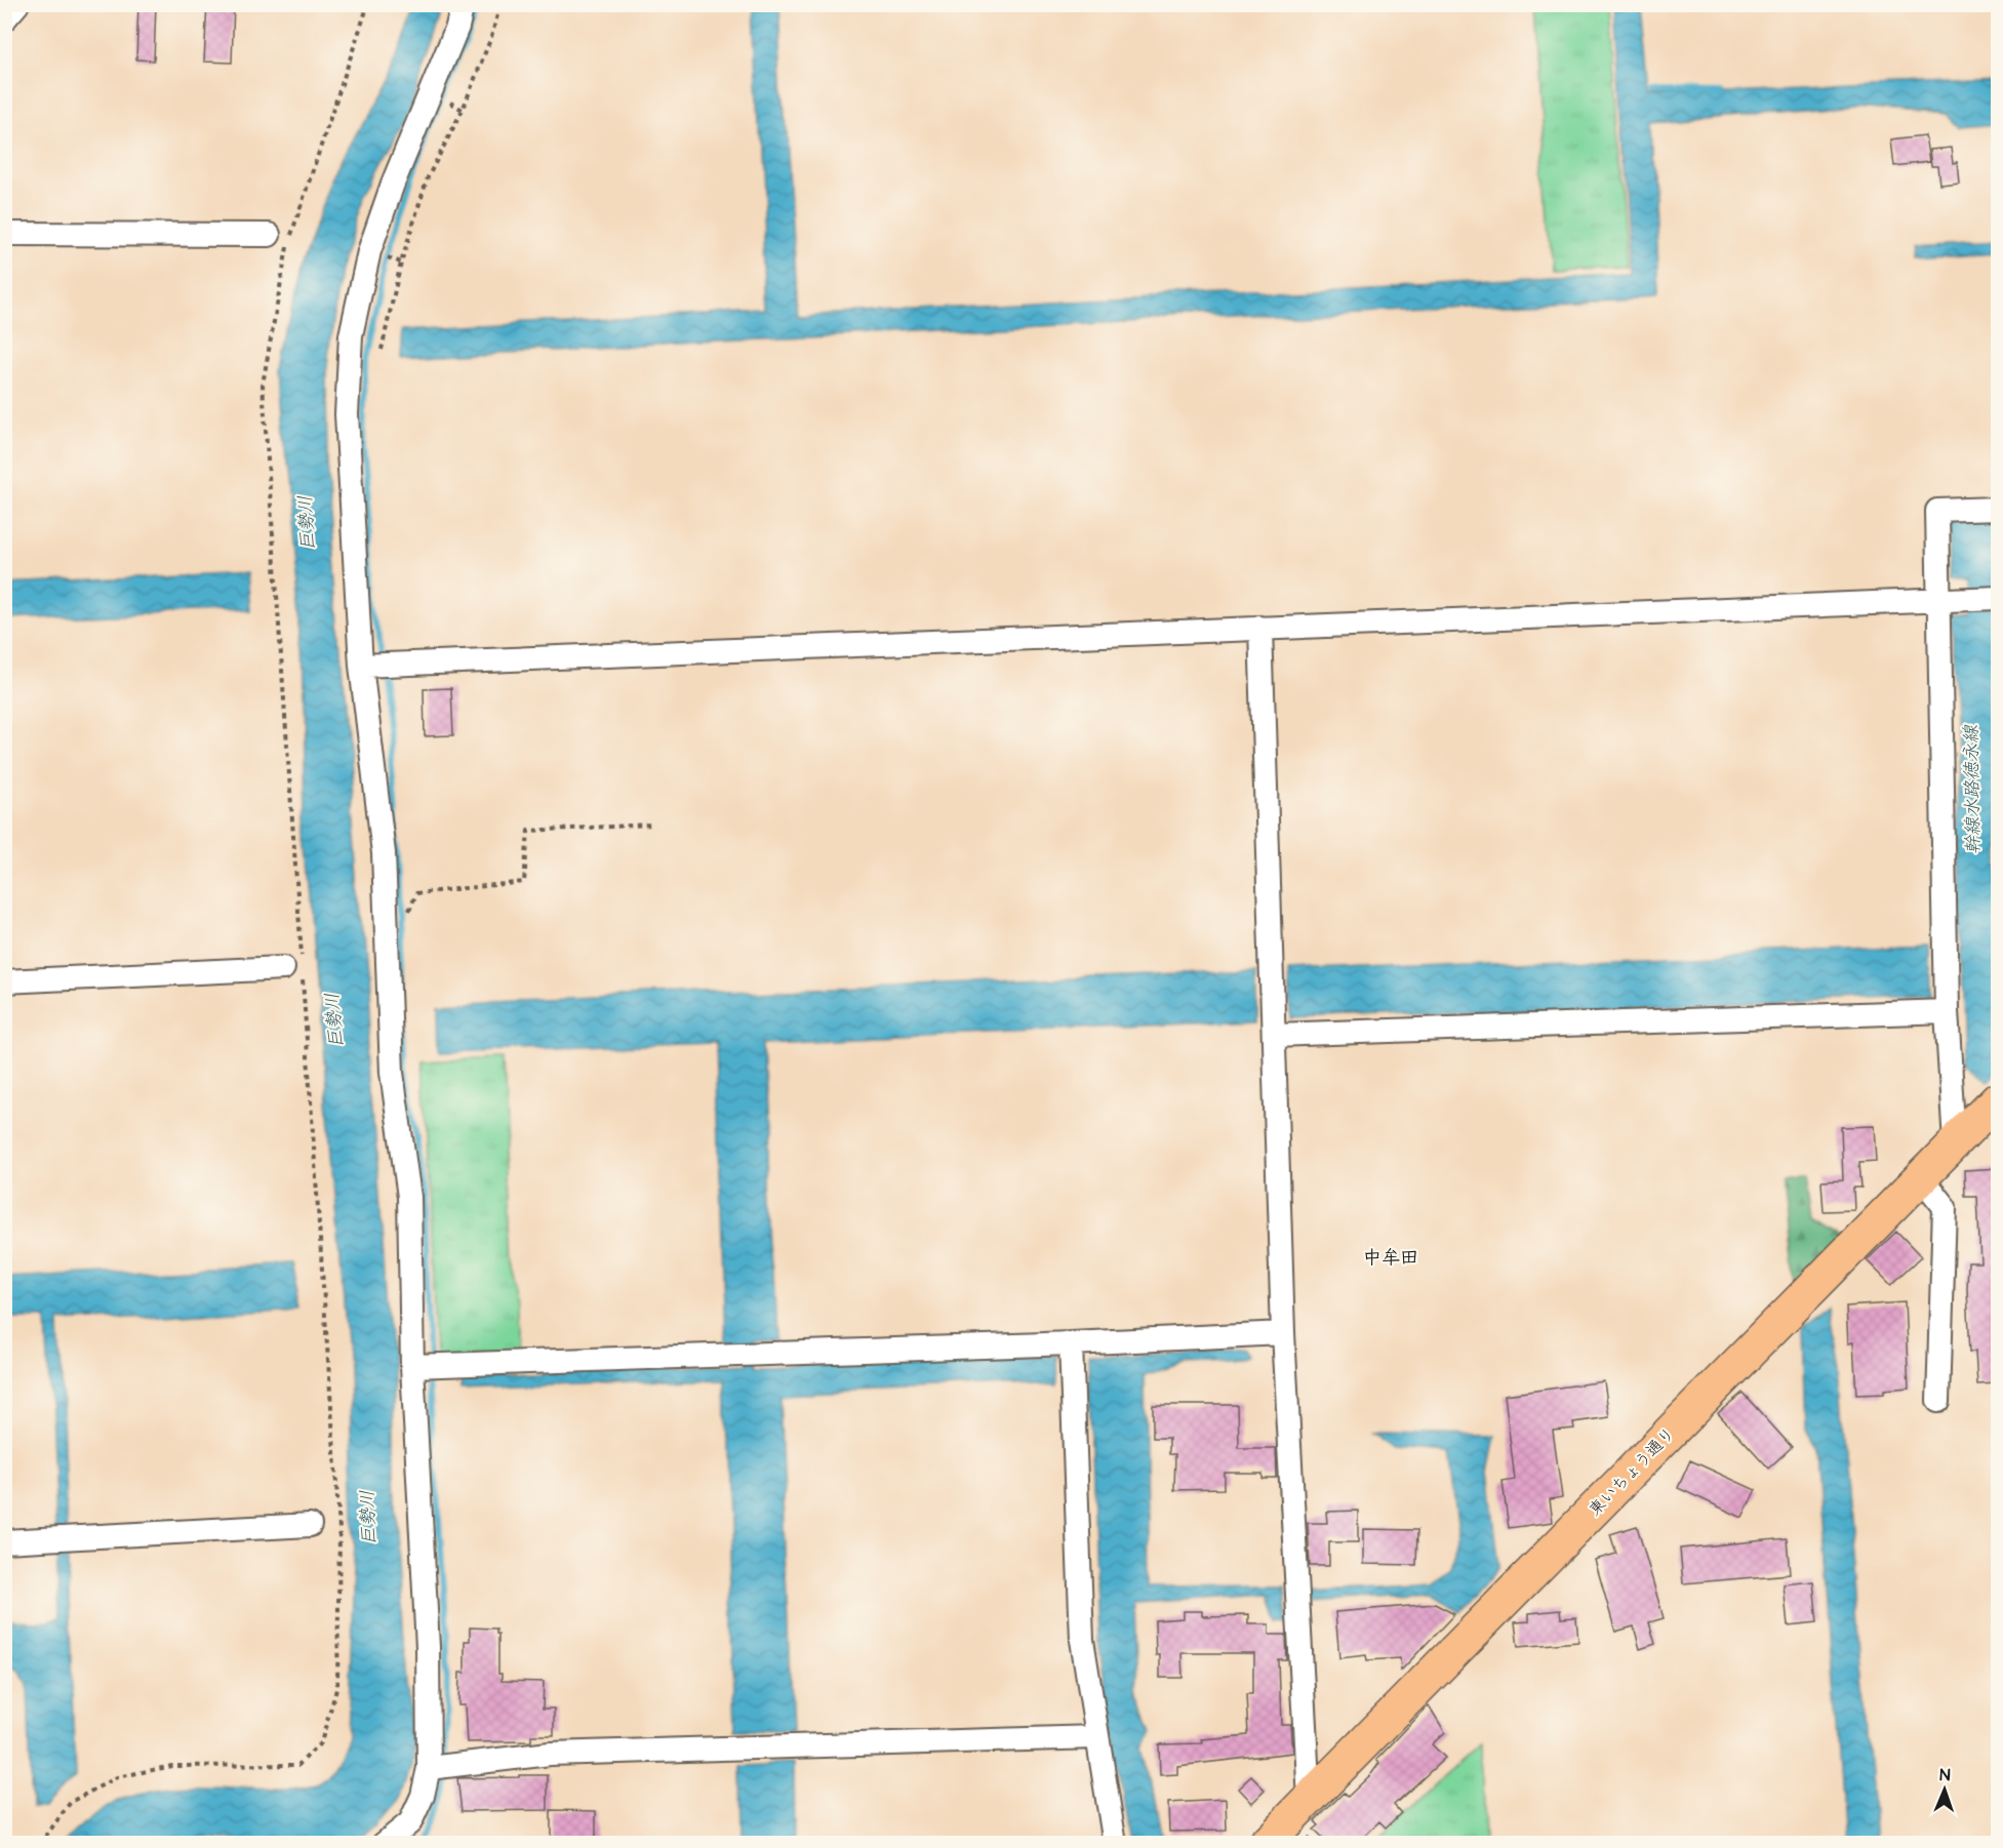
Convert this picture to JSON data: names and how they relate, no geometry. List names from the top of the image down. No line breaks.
{"streets":{"main road":["東いちょう通り"]},"districts":["中牟田"],"water":["巨勢川","幹線水路徳永線"],"north":"top"}
